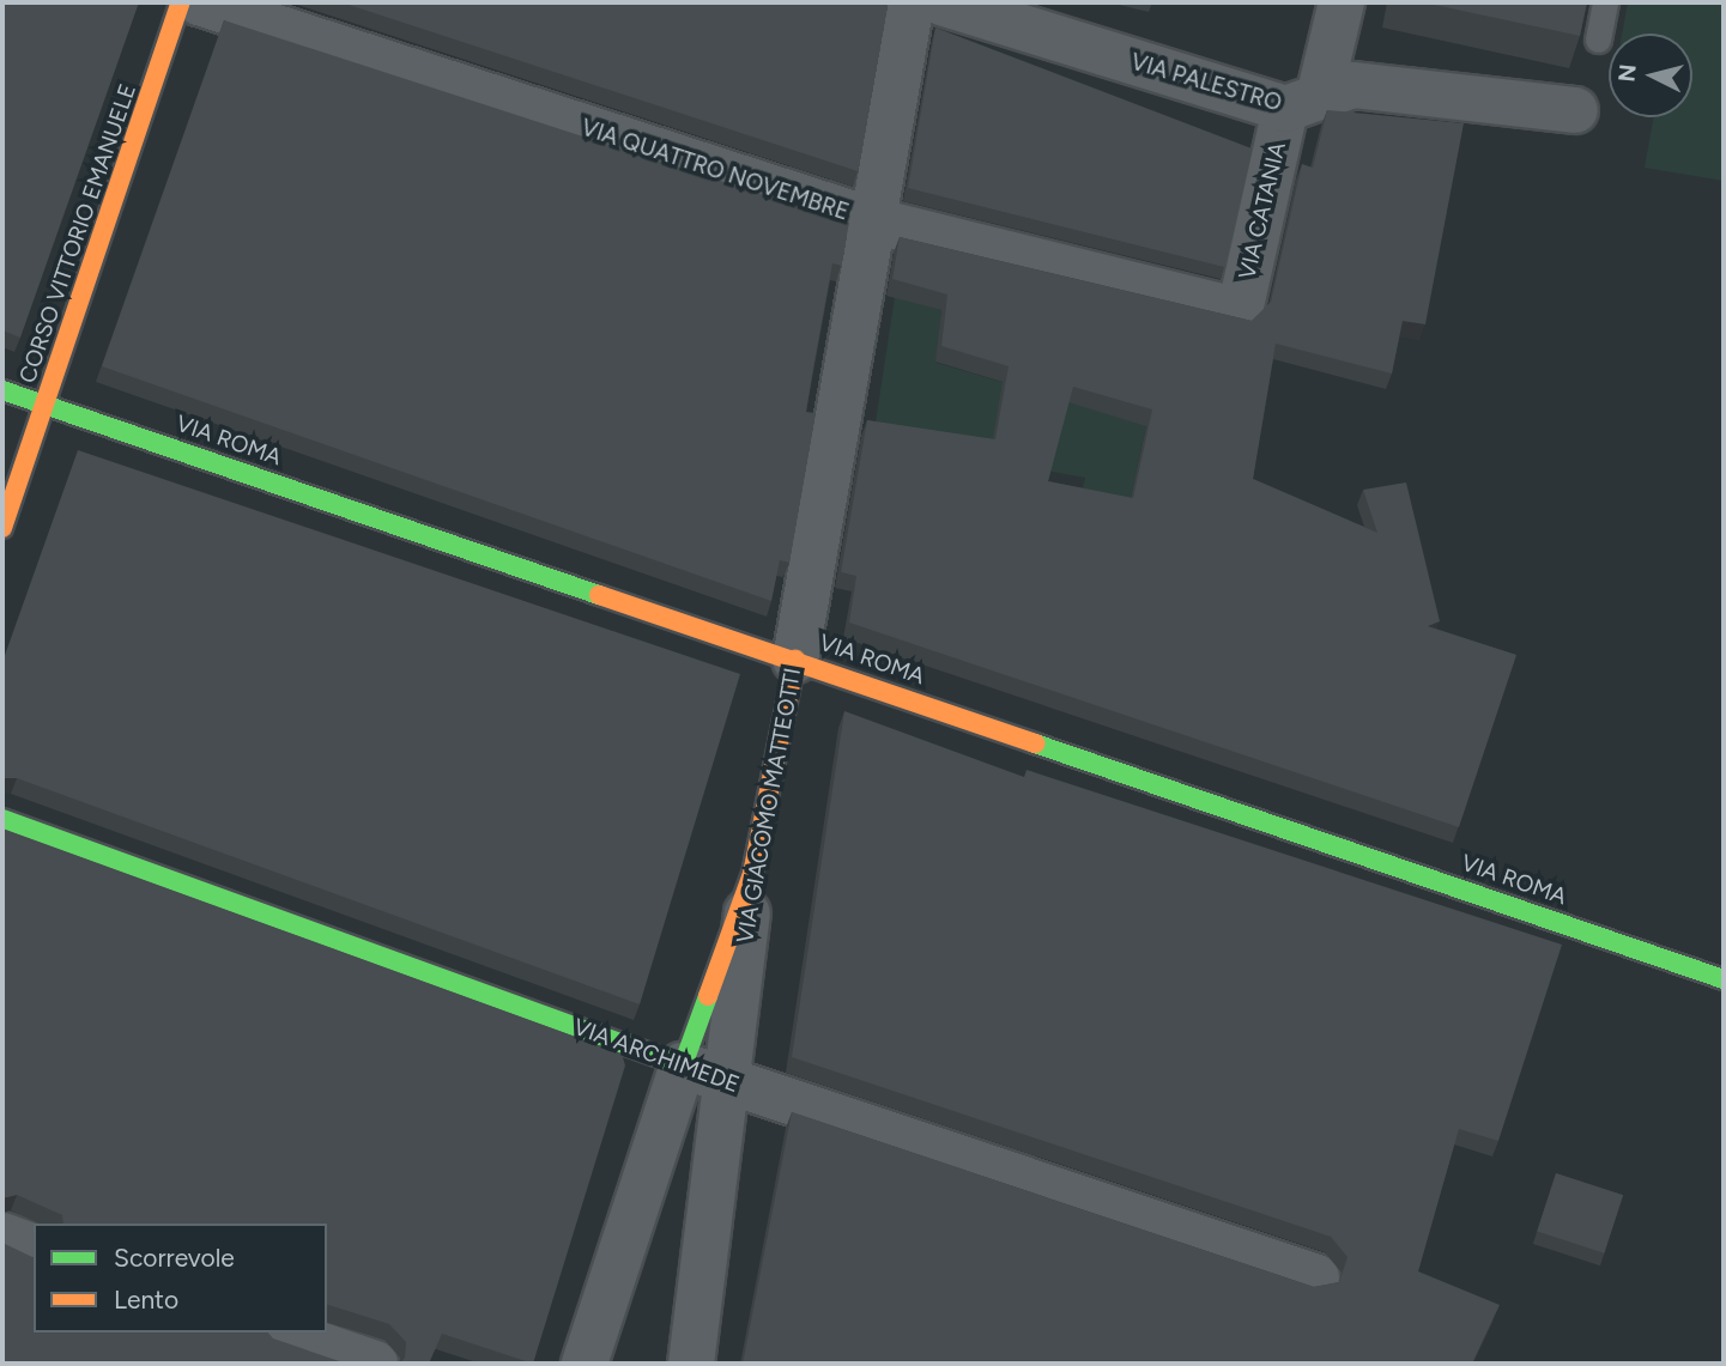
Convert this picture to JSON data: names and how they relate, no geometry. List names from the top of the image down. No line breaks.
{"streets":{"main road":["CORSO VITTORIO EMANUELE","VIA ROMA","VIA GIACOMO MATTEOTTI","VIA ARCHIMEDE"],"street":["VIA PALESTRO","VIA QUATTRO NOVEMBRE","VIA CATANIA"]},"crossings":[["VIA PALESTRO","VIA CATANIA"],["VIA QUATTRO NOVEMBRE","VIA CATANIA"],["VIA QUATTRO NOVEMBRE","VIA GIACOMO MATTEOTTI"],["CORSO VITTORIO EMANUELE","VIA ROMA"],["VIA ROMA","VIA GIACOMO MATTEOTTI"],["VIA GIACOMO MATTEOTTI","VIA ARCHIMEDE"]],"legend":["Scorrevole","Lento"],"north":"left"}
